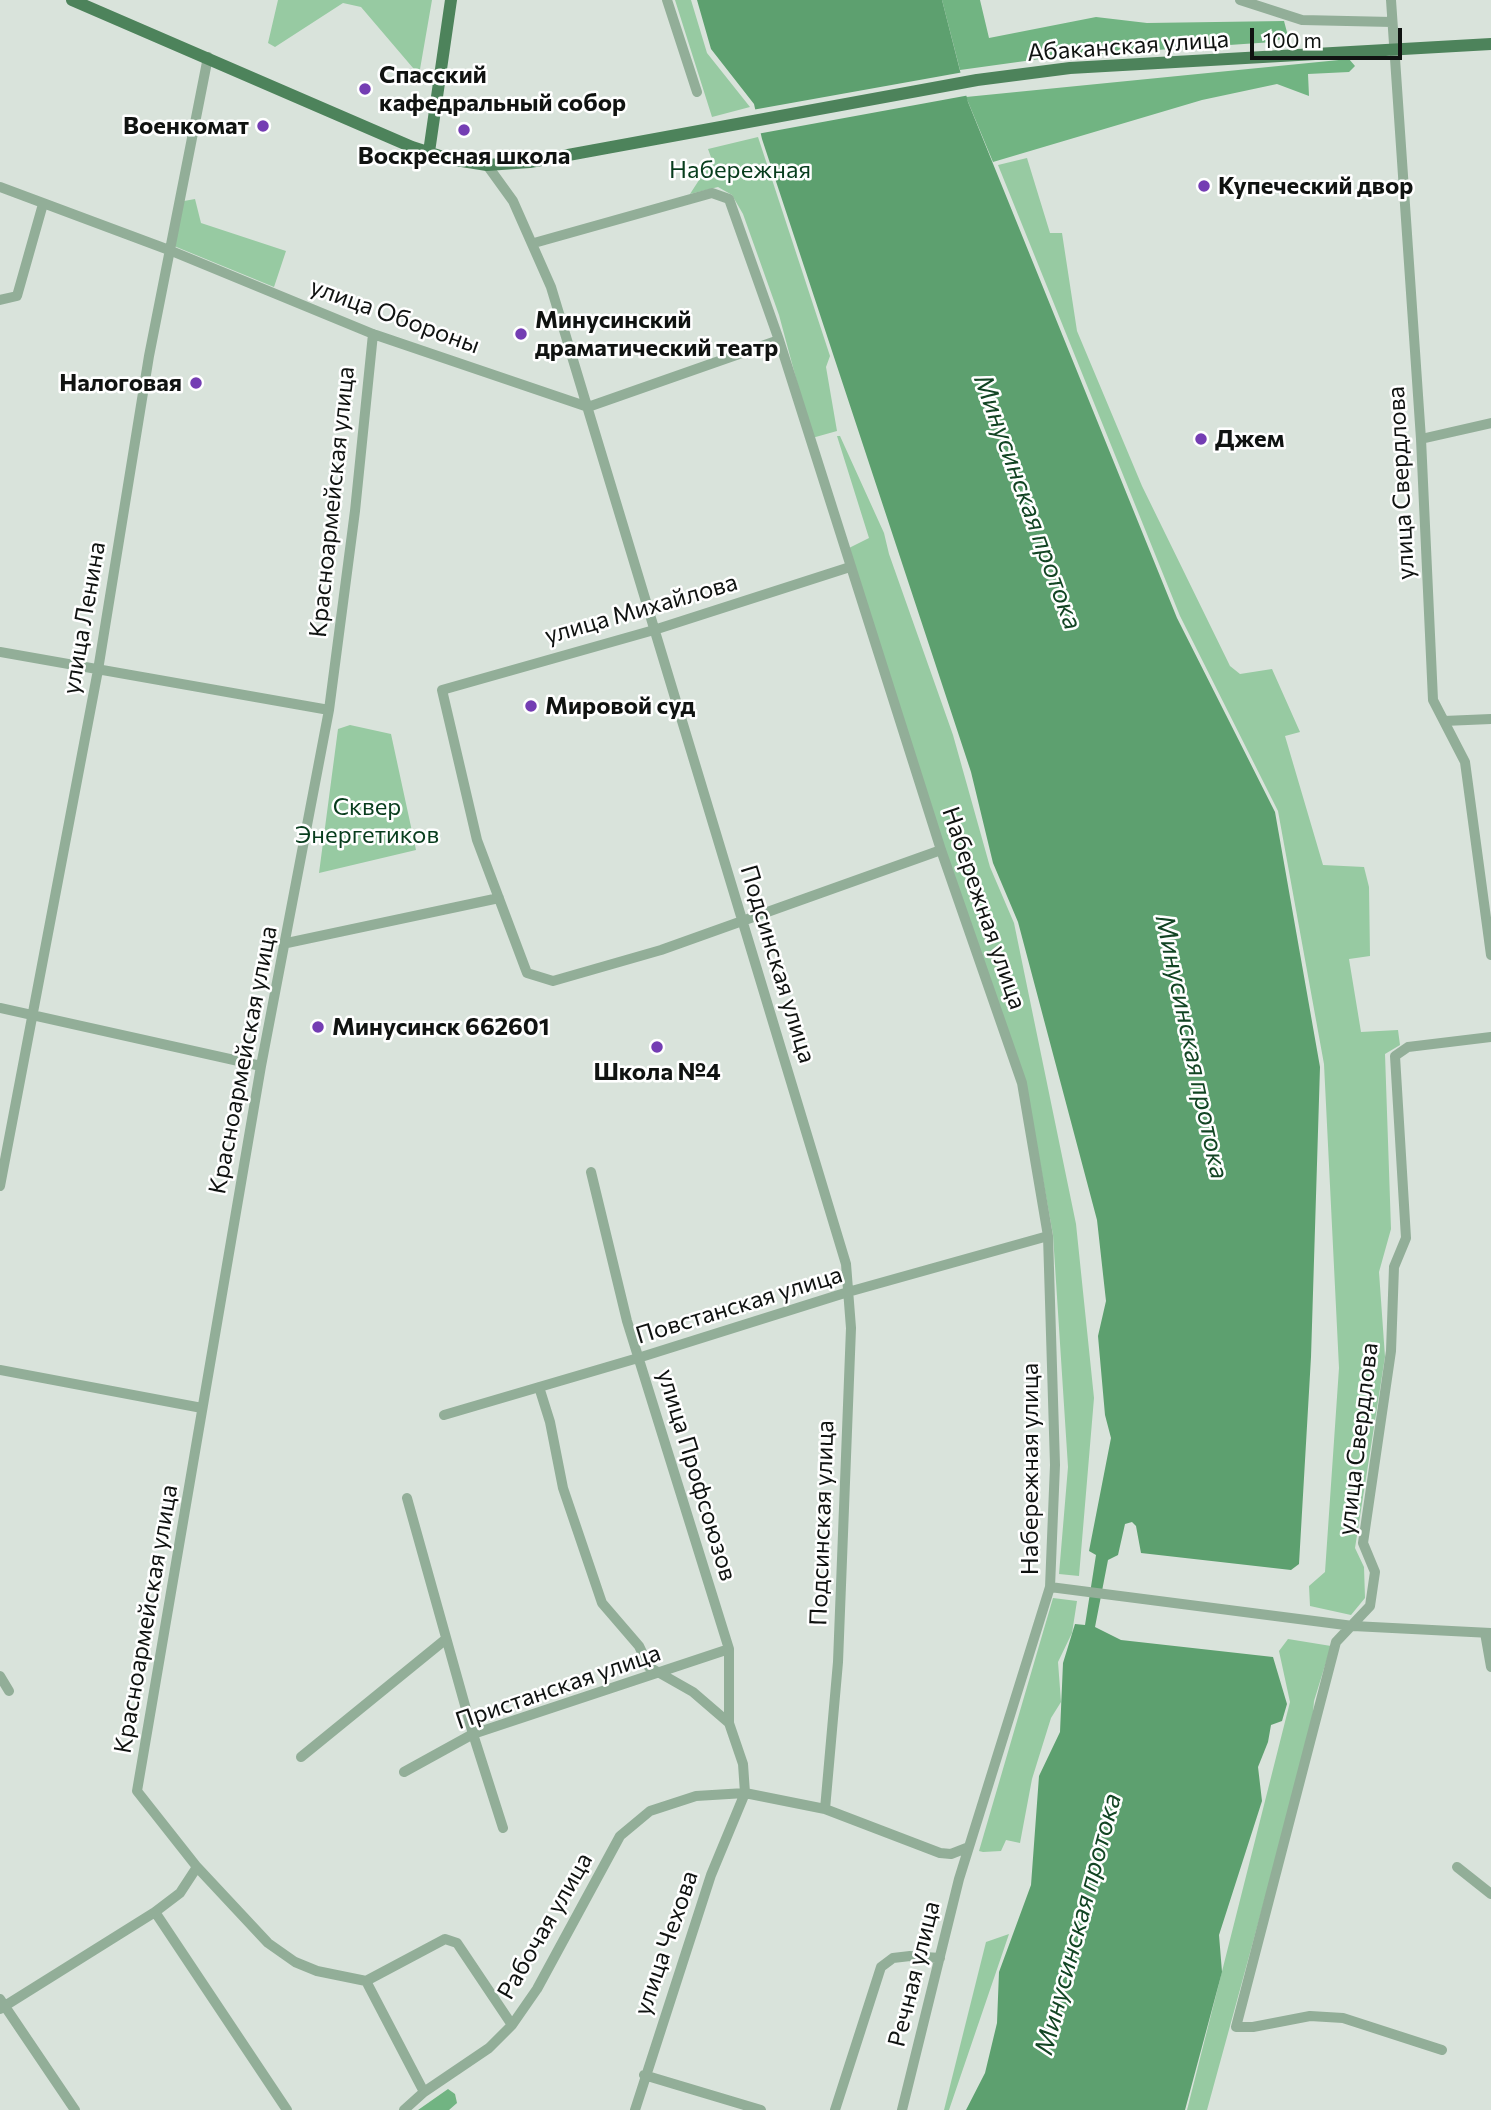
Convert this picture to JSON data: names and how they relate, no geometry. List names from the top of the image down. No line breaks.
{"streets":{"main road":["Абаканская улица"],"street":["улица Обороны","улица Свердлова","Красноармейская улица","улица Михайлова","улица Ленина","Набережная улица","Подсинская улица","Повстанская улица","улица Профсоюзов","Пристанская улица","Рабочая улица","улица Чехова","Речная улица"]},"crossings":[["Абаканская улица","улица Свердлова"],["Абаканская улица","улица Ленина"],["Абаканская улица","Подсинская улица"],["улица Обороны","Красноармейская улица"],["улица Обороны","улица Ленина"],["улица Обороны","Подсинская улица"],["улица Михайлова","Набережная улица"],["улица Михайлова","Подсинская улица"],["Набережная улица","Подсинская улица"],["Набережная улица","Повстанская улица"],["Набережная улица","Речная улица"],["Подсинская улица","Повстанская улица"],["Повстанская улица","улица Профсоюзов"],["улица Профсоюзов","Пристанская улица"],["улица Профсоюзов","Рабочая улица"],["улица Профсоюзов","улица Чехова"],["Рабочая улица","улица Чехова"]],"water":["Минусинская протока"],"parks":["Набережная","Сквер Энергетиков"],"places":["Спасский кафедральный собор","Военкомат","Воскресная школа","Купеческий двор","Минусинский драматический театр","Налоговая","Джем","Мировой суд","Минусинск 662601","Школа №4"],"scale_bar":"100 m"}
